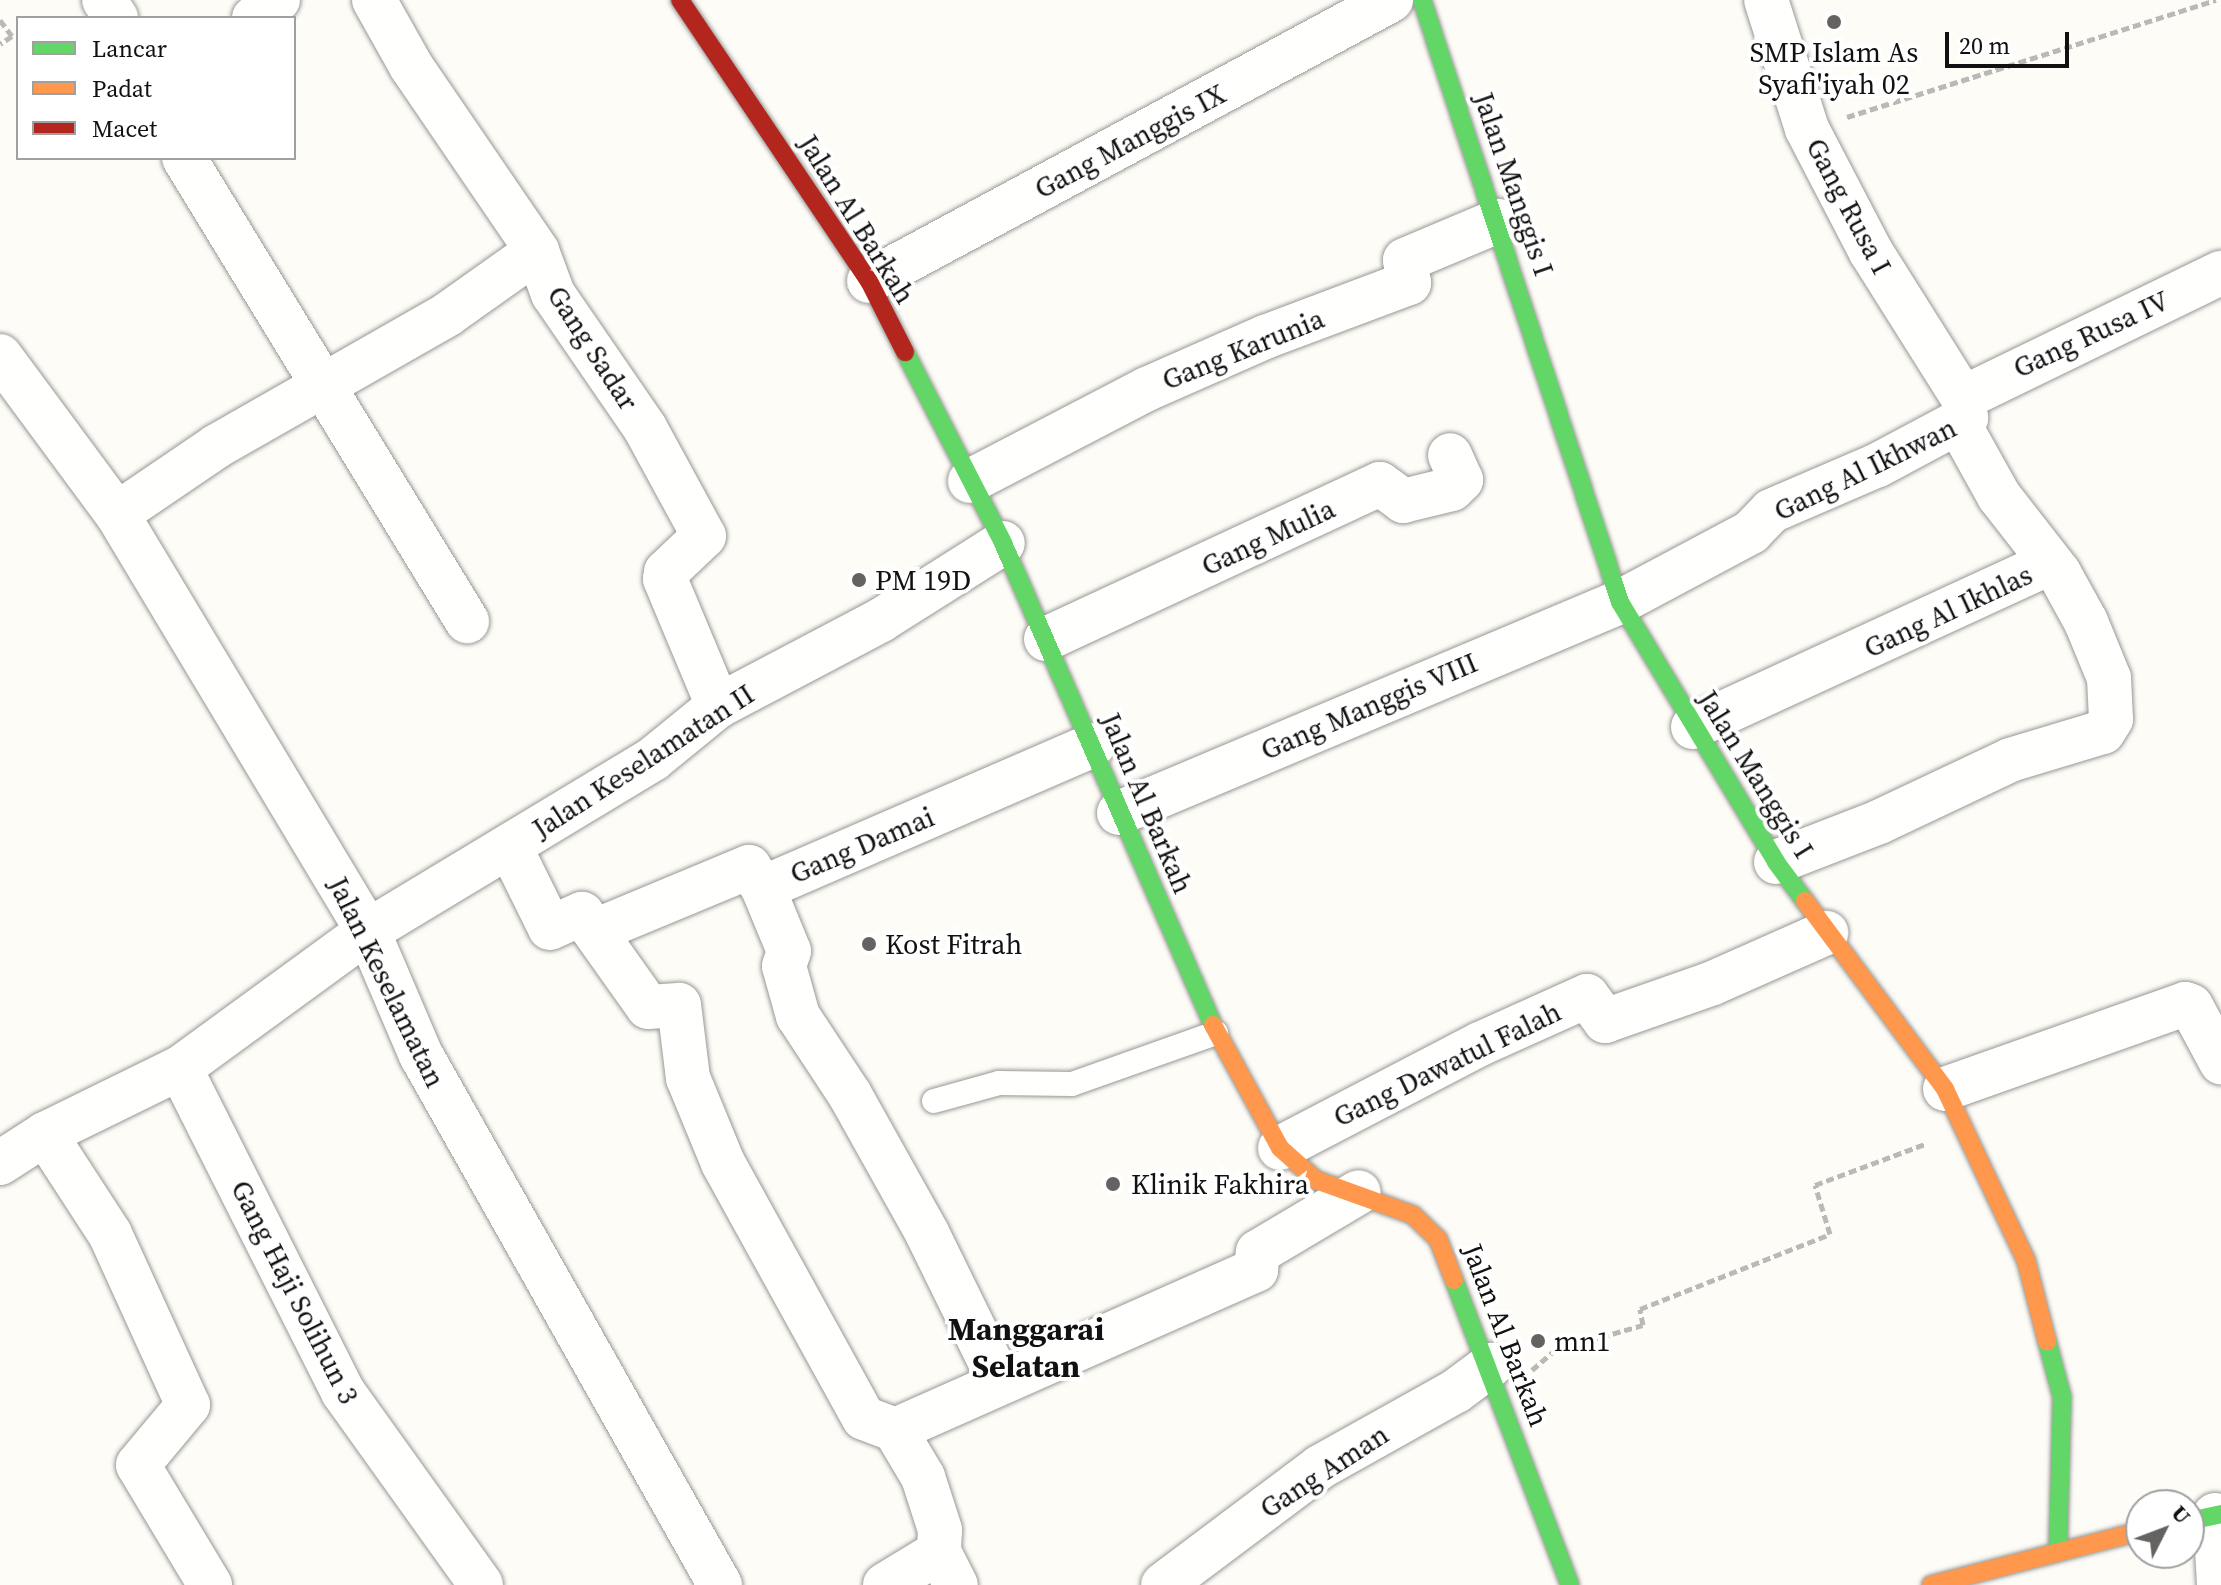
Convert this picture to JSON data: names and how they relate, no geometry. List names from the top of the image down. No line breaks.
{"streets":{"street":["Gang Manggis IX","Jalan Manggis I","Gang Rusa I","Jalan Al Barkah","Gang Rusa IV","Gang Sadar","Gang Karunia","Gang Al Ikhwan","Gang Mulia","Gang Al Ikhlas","Gang Manggis VIII","Jalan Keselamatan II","Gang Damai","Jalan Keselamatan","Gang Dawatul Falah","Gang Haji Solihun 3","Gang Aman"]},"crossings":[["Gang Manggis IX","Jalan Al Barkah"],["Jalan Manggis I","Gang Karunia"],["Jalan Manggis I","Gang Al Ikhwan"],["Jalan Manggis I","Gang Al Ikhlas"],["Jalan Manggis I","Gang Manggis VIII"],["Jalan Manggis I","Gang Dawatul Falah"],["Gang Rusa I","Gang Rusa IV"],["Gang Rusa I","Gang Al Ikhwan"],["Gang Rusa I","Gang Al Ikhlas"],["Jalan Al Barkah","Gang Karunia"],["Jalan Al Barkah","Gang Mulia"],["Jalan Al Barkah","Gang Manggis VIII"],["Jalan Al Barkah","Jalan Keselamatan II"],["Jalan Al Barkah","Gang Damai"],["Jalan Al Barkah","Gang Dawatul Falah"],["Jalan Al Barkah","Gang Aman"],["Gang Rusa IV","Gang Al Ikhwan"],["Gang Rusa IV","Gang Al Ikhlas"],["Gang Sadar","Jalan Keselamatan II"],["Gang Sadar","Jalan Keselamatan"],["Gang Al Ikhwan","Gang Al Ikhlas"],["Gang Al Ikhwan","Gang Manggis VIII"],["Jalan Keselamatan II","Jalan Keselamatan"],["Jalan Keselamatan II","Gang Haji Solihun 3"]],"districts":["Manggarai Selatan"],"places":["SMP Islam As Syafi'iyah 02","PM 19D","Kost Fitrah","Klinik Fakhira","mn1"],"legend":["Lancar","Padat","Macet"],"scale_bar":"20 m","north":"top right"}
